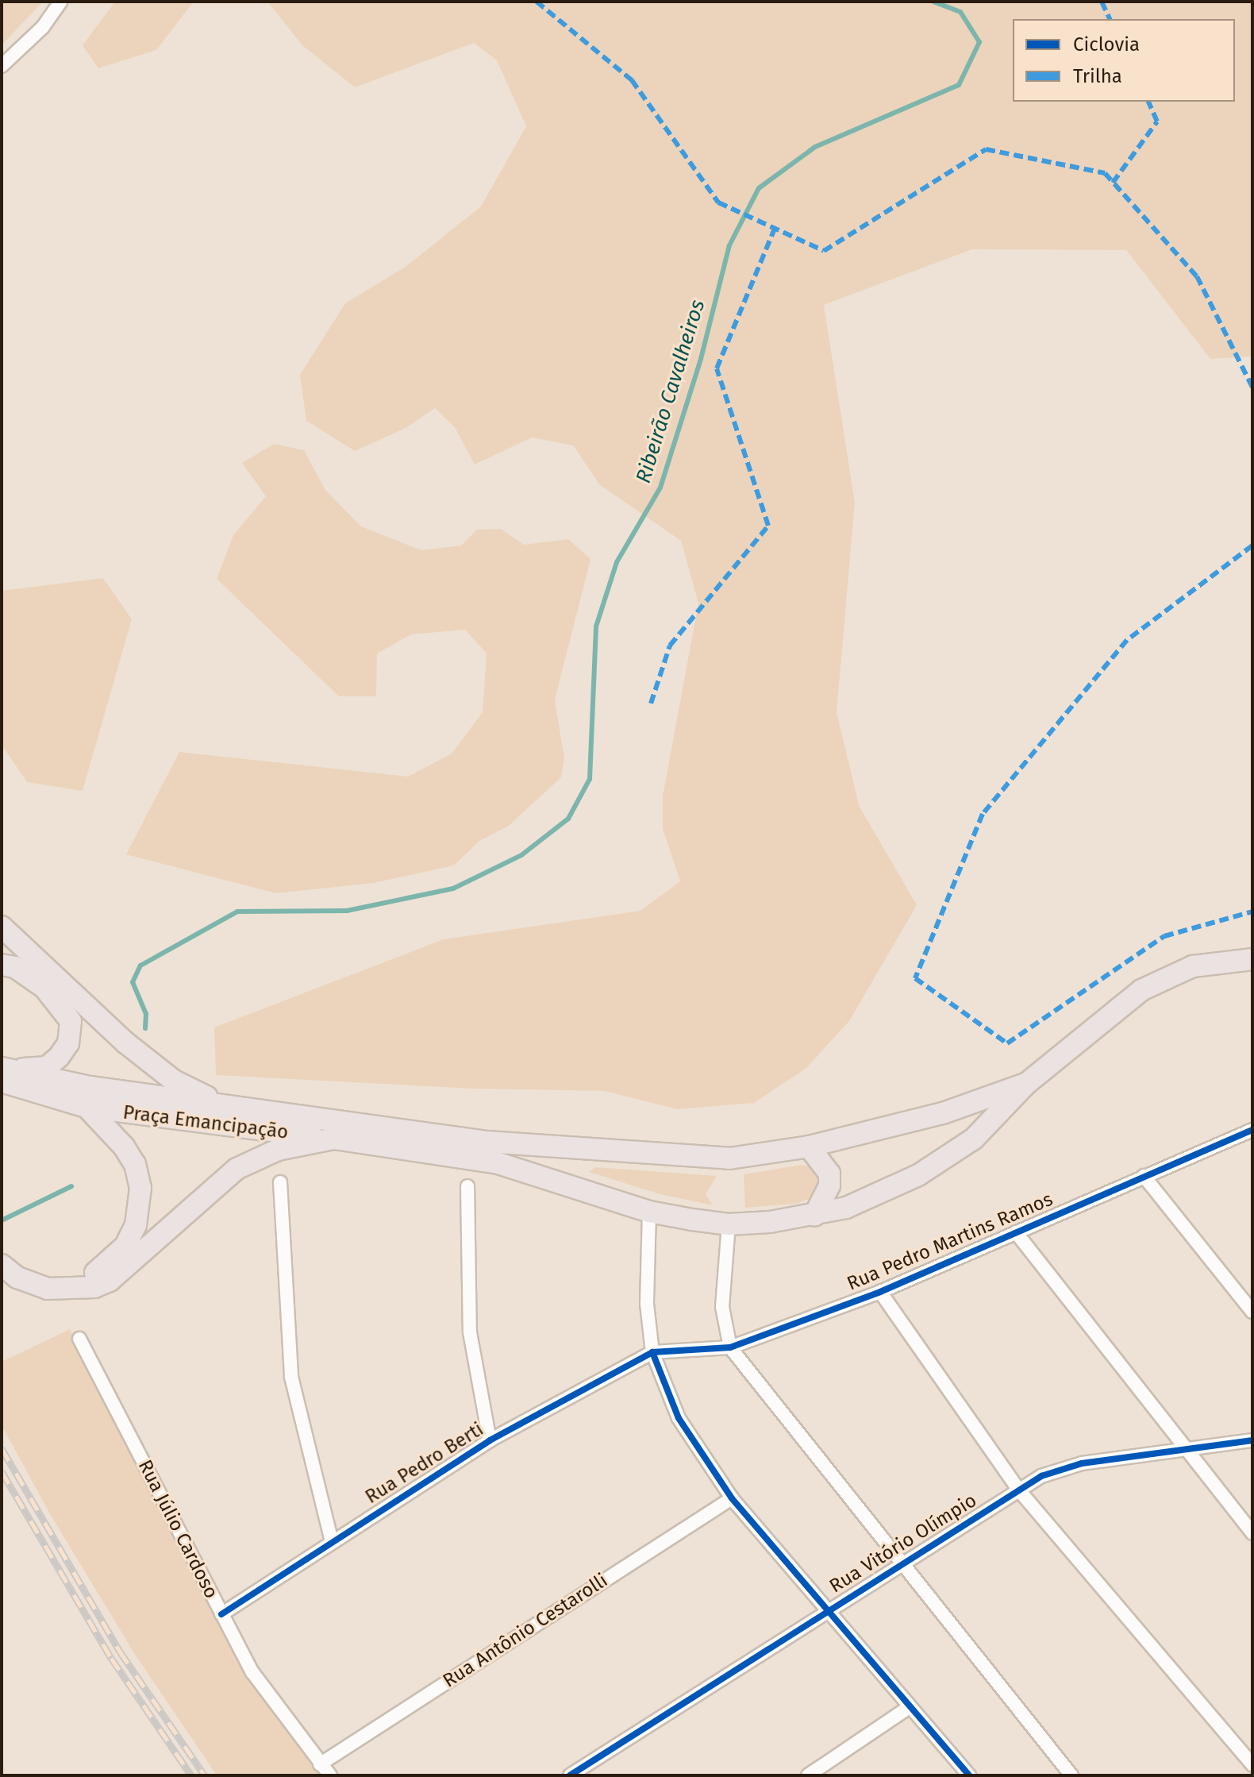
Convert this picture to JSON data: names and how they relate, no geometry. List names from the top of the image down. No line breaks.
{"streets":{"main road":["Praça Emancipação"],"street":["Rua Pedro Martins Ramos","Rua Pedro Berti","Rua Júlio Cardoso","Rua Vitório Olímpio","Rua Antônio Cestarolli"]},"crossings":[["Rua Pedro Martins Ramos","Rua Pedro Berti"],["Rua Pedro Martins Ramos","Rua Vitório Olímpio"],["Rua Pedro Berti","Rua Júlio Cardoso"],["Rua Júlio Cardoso","Rua Antônio Cestarolli"]],"water":["Ribeirão Cavalheiros"],"legend":["Ciclovia","Trilha"]}
